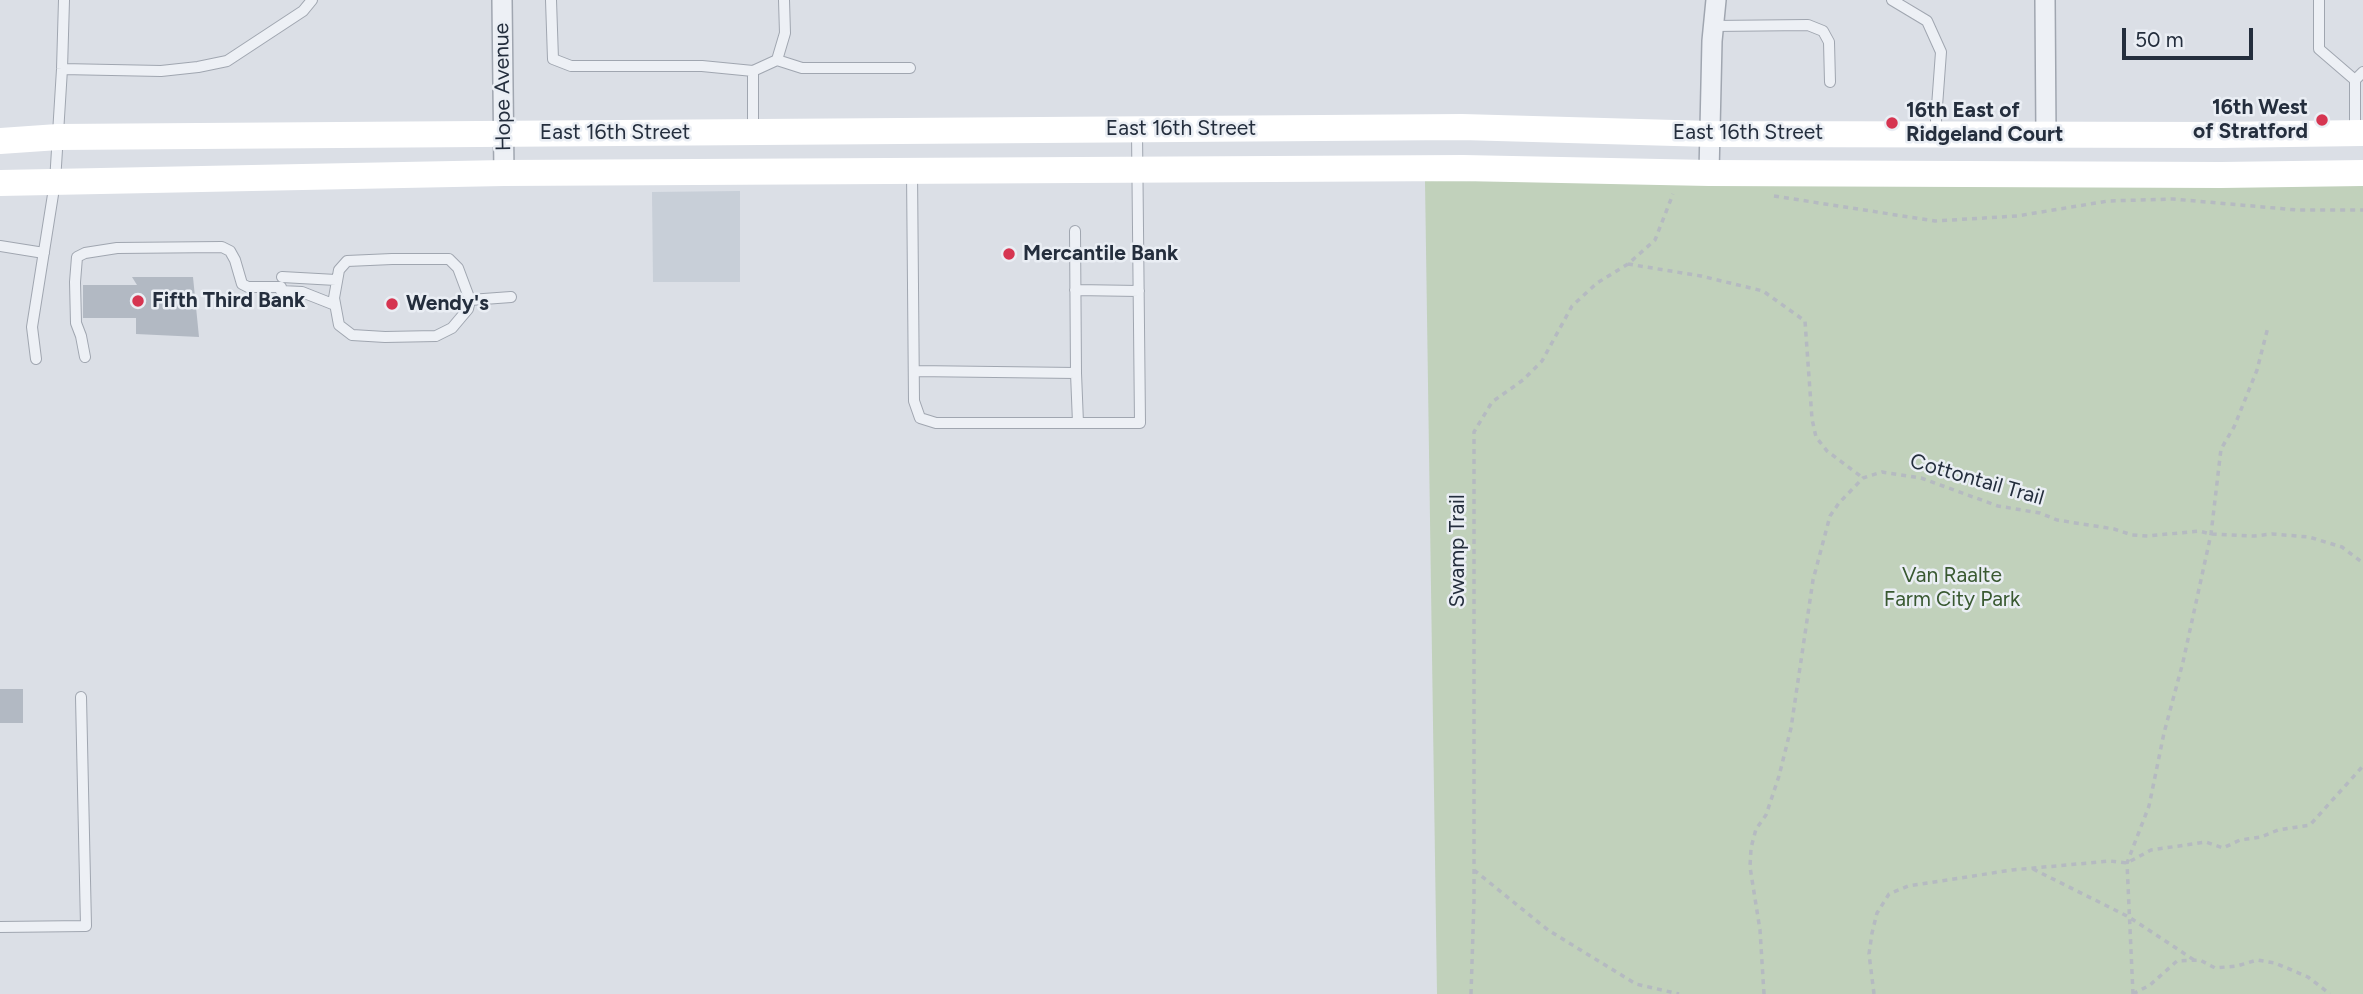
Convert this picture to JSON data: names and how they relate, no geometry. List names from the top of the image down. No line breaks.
{"streets":{"main road":["East 16th Street"],"street":["Hope Avenue"],"path":["Cottontail Trail","Swamp Trail"]},"crossings":[["Hope Avenue","East 16th Street"]],"parks":["Van Raalte Farm City Park"],"places":["16th West of Stratford","16th East of Ridgeland Court","Mercantile Bank","Fifth Third Bank","Wendy's"],"scale_bar":"50 m"}
